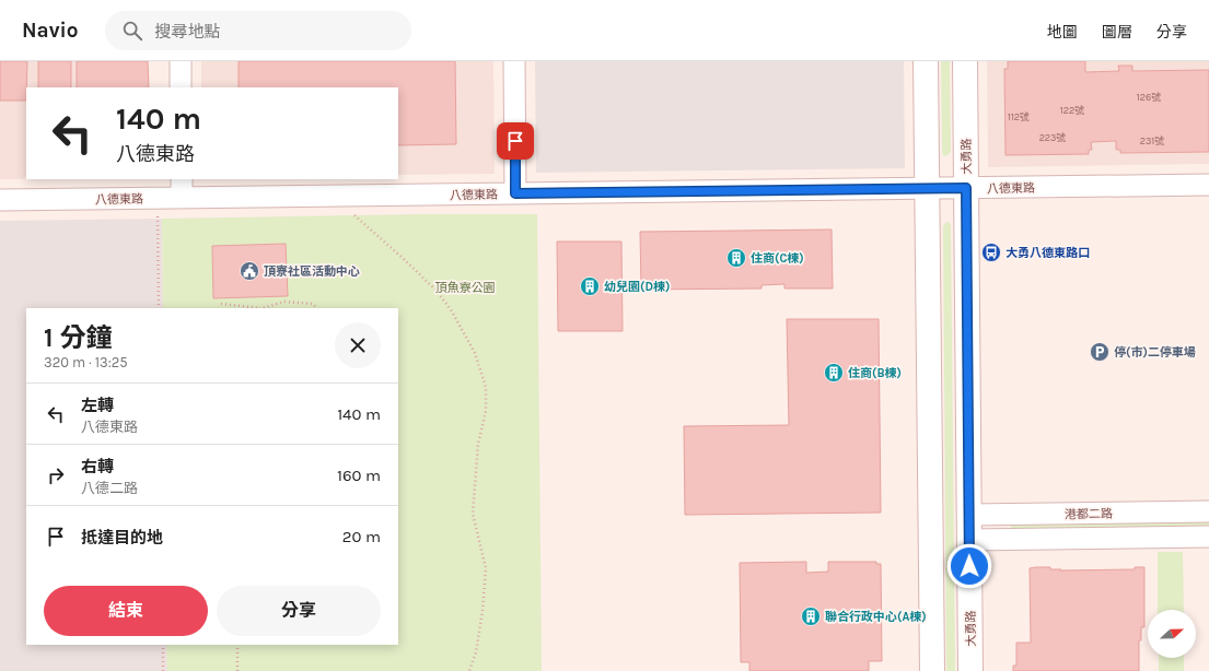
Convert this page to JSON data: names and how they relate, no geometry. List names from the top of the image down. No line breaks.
{"streets":{"street":["大勇路","八德東路","港都二路"]},"crossings":[["大勇路","八德東路"],["大勇路","港都二路"]],"parks":["頂魚寮公園"],"places":{"bus stop":["大勇八德東路口"],"building":["住商(C棟)","幼兒園(D棟)","住商(B棟)","聯合行政中心(A棟)"],"public building":["頂寮社區活動中心"],"parking":["停(市)二停車場"]},"house_numbers":["126號","122號","112號","223號","231號"],"north":"right","page":{"header":"Navio","search":"搜尋地點","nav":["地圖","圖層","分享"],"turn":["140 m","八德東路"],"heading":["1 分鐘","320 m · 13:25"],"list":[{"name":"左轉","note":"八德東路","value":"140 m"},{"name":"右轉","note":"八德二路","value":"160 m"},{"name":"抵達目的地","value":"20 m"}],"buttons":["結束","分享"]}}
